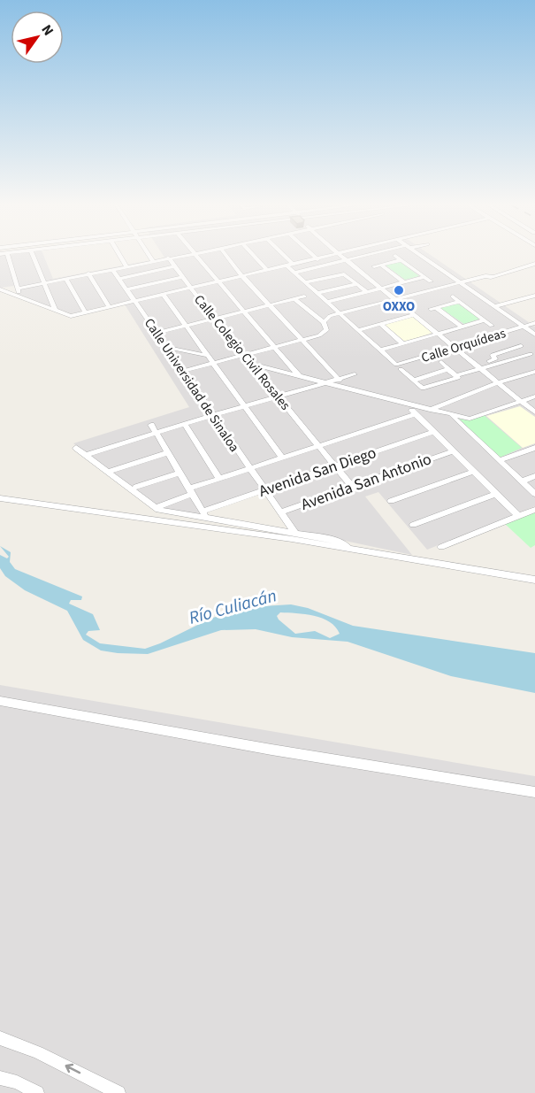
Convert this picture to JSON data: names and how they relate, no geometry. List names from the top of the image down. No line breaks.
{"streets":{"street":["Calle Orquídeas","Calle Colegio Civil Rosales","Calle Universidad de Sinaloa","Avenida San Diego","Avenida San Antonio"]},"crossings":[["Calle Colegio Civil Rosales","Avenida San Diego"],["Calle Colegio Civil Rosales","Avenida San Antonio"],["Calle Universidad de Sinaloa","Avenida San Diego"],["Calle Universidad de Sinaloa","Avenida San Antonio"]],"water":["Río Culiacán"],"places":["OXXO"],"north":"top right"}
